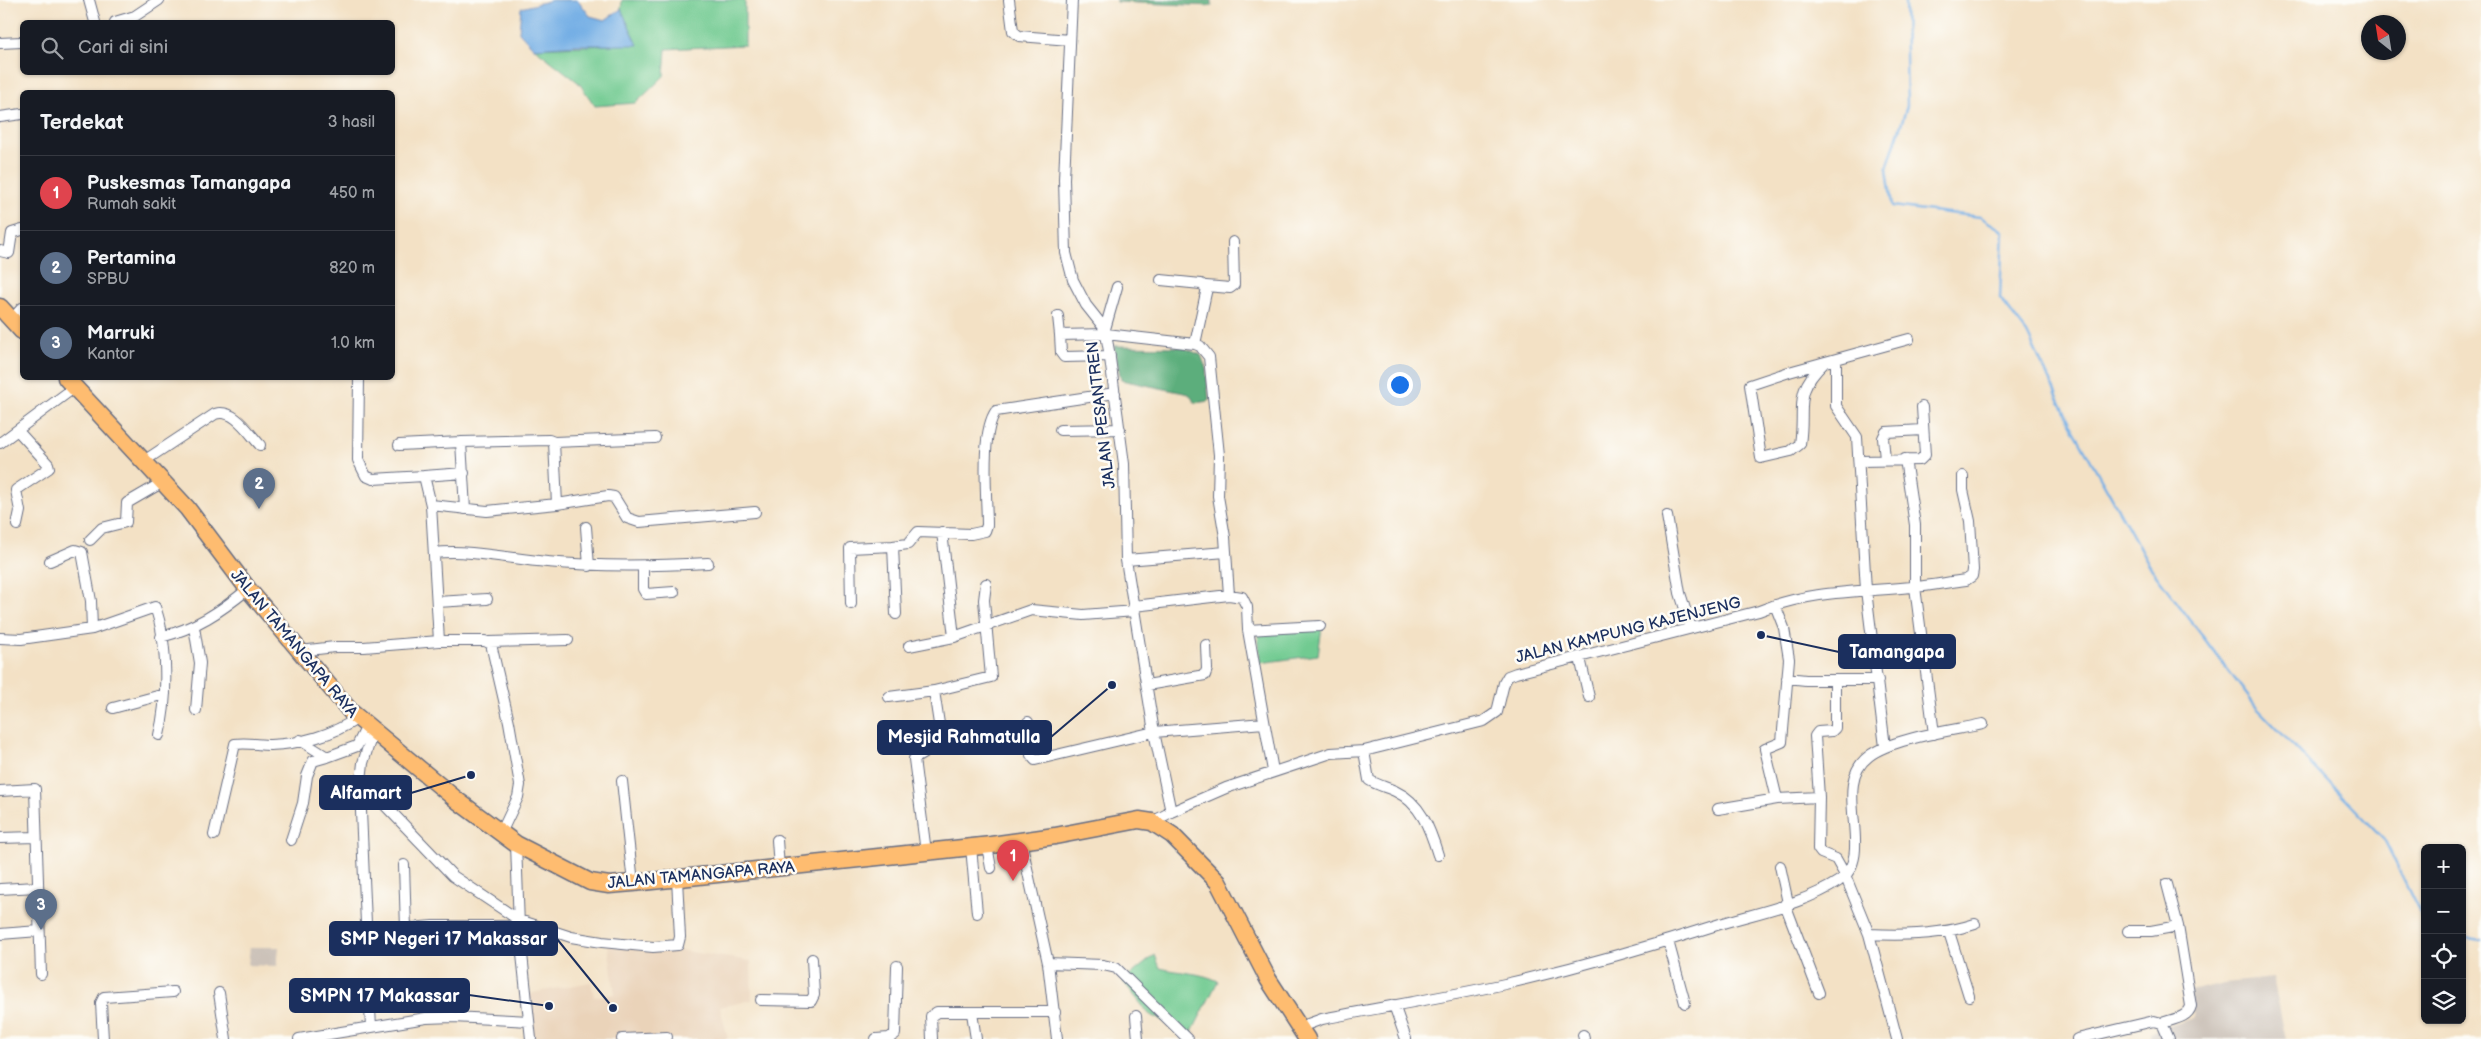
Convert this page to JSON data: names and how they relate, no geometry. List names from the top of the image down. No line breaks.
{"streets":{"main road":["JALAN TAMANGAPA RAYA"],"street":["JALAN PESANTREN","JALAN KAMPUNG KAJENJENG"]},"crossings":[["JALAN PESANTREN","JALAN KAMPUNG KAJENJENG"]],"places":["Tamangapa","Mesjid Rahmatulla","Alfamart","SMPN 17 Makassar","SMP Negeri 17 Makassar"],"north":"top left","page":{"search":"Cari di sini","heading":["Terdekat","3 hasil"],"list":[{"mark":"1","name":"Puskesmas Tamangapa","note":"Rumah sakit","value":"450 m"},{"mark":"2","name":"Pertamina","note":"SPBU","value":"820 m"},{"mark":"3","name":"Marruki","note":"Kantor","value":"1.0 km"}],"pins":["2","1","3"],"map_buttons":["+","−"]}}
